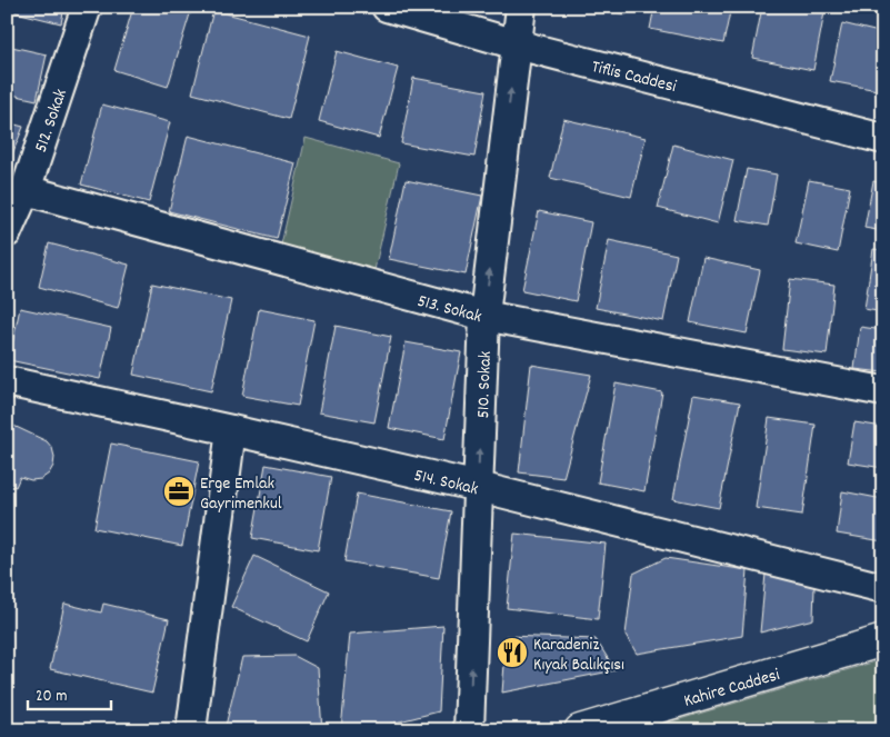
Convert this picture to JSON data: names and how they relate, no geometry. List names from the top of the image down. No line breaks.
{"streets":{"main road":["Kahire Caddesi"],"street":["Tiflis Caddesi","512. Sokak","513. Sokak","510. Sokak","514. Sokak"]},"crossings":[["Tiflis Caddesi","510. Sokak"],["512. Sokak","513. Sokak"],["513. Sokak","510. Sokak"],["510. Sokak","514. Sokak"]],"one_way":["510. Sokak"],"places":{"office":["Erge Emlak Gayrimenkul"],"restaurant":["Karadeniz Kıyak Balıkçısı"]},"scale_bar":"20 m"}
